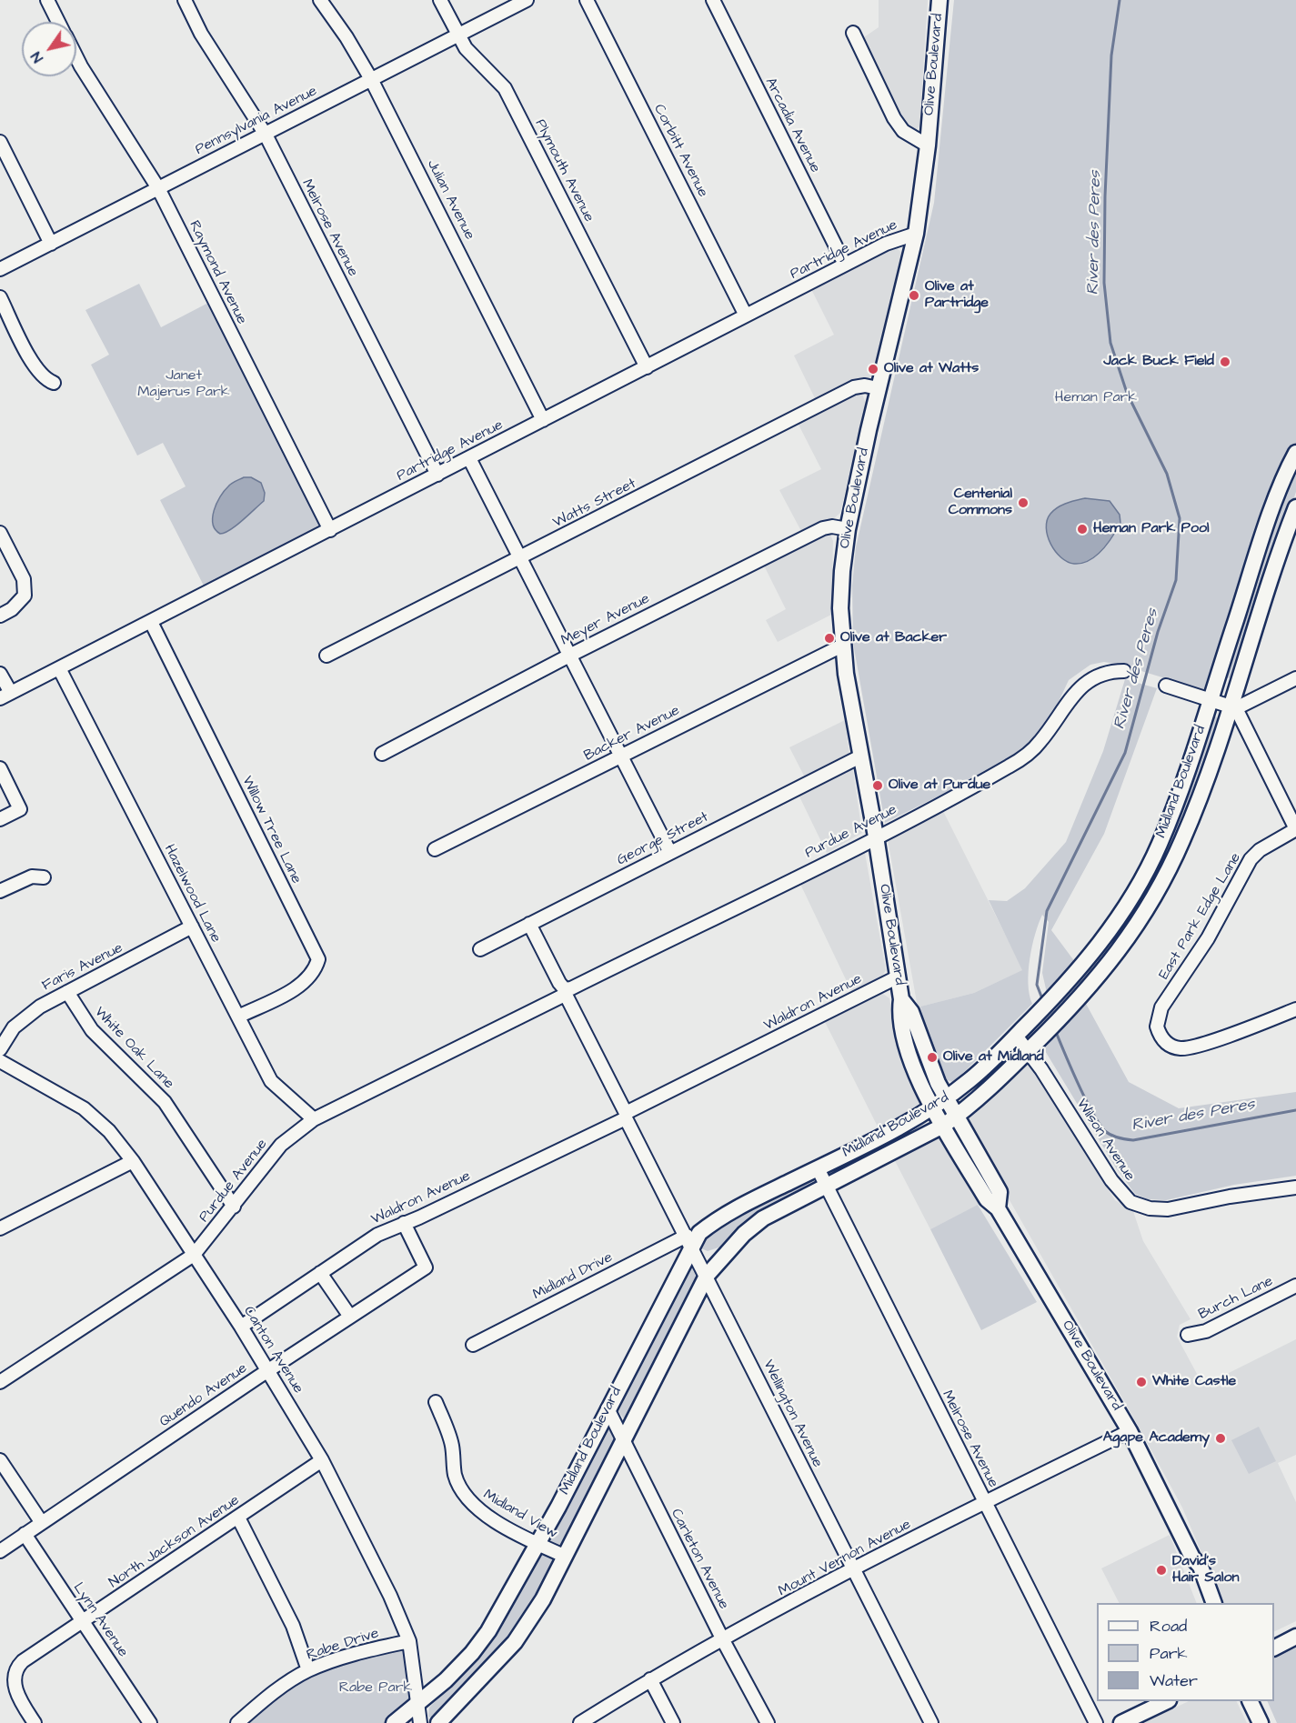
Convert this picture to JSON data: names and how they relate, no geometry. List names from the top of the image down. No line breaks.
{"streets":{"main road":["Olive Boulevard","Midland Boulevard"],"street":["Pennsylvania Avenue","Arcadia Avenue","Corbitt Avenue","Plymouth Avenue","Julian Avenue","Melrose Avenue","Partridge Avenue","Raymond Avenue","Watts Street","Meyer Avenue","Backer Avenue","Willow Tree Lane","Purdue Avenue","George Street","Hazelwood Lane","East Park Edge Lane","Faris Avenue","Waldron Avenue","White Oak Lane","Wilson Avenue","Midland Drive","Burch Lane","Canton Avenue","Quendo Avenue","Wellington Avenue","Midland View","North Jackson Avenue","Mount Vernon Avenue","Carleton Avenue","Lynn Avenue","Rabe Drive"]},"crossings":[["Olive Boulevard","Partridge Avenue"],["Olive Boulevard","Watts Street"],["Olive Boulevard","Meyer Avenue"],["Olive Boulevard","Backer Avenue"],["Olive Boulevard","Midland Boulevard"],["Olive Boulevard","Purdue Avenue"],["Olive Boulevard","George Street"],["Olive Boulevard","Waldron Avenue"],["Olive Boulevard","Mount Vernon Avenue"],["Pennsylvania Avenue","Plymouth Avenue"],["Pennsylvania Avenue","Julian Avenue"],["Pennsylvania Avenue","Melrose Avenue"],["Pennsylvania Avenue","Raymond Avenue"],["Arcadia Avenue","Partridge Avenue"],["Corbitt Avenue","Partridge Avenue"],["Plymouth Avenue","Partridge Avenue"],["Julian Avenue","Partridge Avenue"],["Melrose Avenue","Partridge Avenue"],["Melrose Avenue","Midland Boulevard"],["Melrose Avenue","Mount Vernon Avenue"],["Partridge Avenue","Raymond Avenue"],["Partridge Avenue","Willow Tree Lane"],["Partridge Avenue","Hazelwood Lane"],["Midland Boulevard","Wilson Avenue"],["Midland Boulevard","Midland Drive"],["Midland Boulevard","Canton Avenue"],["Midland Boulevard","Wellington Avenue"],["Midland Boulevard","Midland View"],["Midland Boulevard","Carleton Avenue"],["Willow Tree Lane","Hazelwood Lane"],["Purdue Avenue","Hazelwood Lane"],["Purdue Avenue","White Oak Lane"],["Purdue Avenue","Canton Avenue"],["Purdue Avenue","Wellington Avenue"],["George Street","Wellington Avenue"],["Hazelwood Lane","Faris Avenue"],["Faris Avenue","White Oak Lane"],["Waldron Avenue","Canton Avenue"],["Waldron Avenue","Quendo Avenue"],["Waldron Avenue","Wellington Avenue"],["Midland Drive","Wellington Avenue"],["Canton Avenue","Quendo Avenue"],["Canton Avenue","North Jackson Avenue"],["Canton Avenue","Rabe Drive"],["Quendo Avenue","Lynn Avenue"],["Wellington Avenue","Mount Vernon Avenue"],["North Jackson Avenue","Lynn Avenue"],["Mount Vernon Avenue","Carleton Avenue"]],"water":["River des Peres"],"parks":["Janet Majerus Park","Heman Park","Rabe Park"],"places":["Olive at Partridge","Jack Buck Field","Olive at Watts","Centenial Commons","Heman Park Pool","Olive at Backer","Olive at Purdue","Olive at Midland","White Castle","Agape Academy","David's Hair Salon"],"legend":["Road","Park","Water"],"north":"bottom left"}
